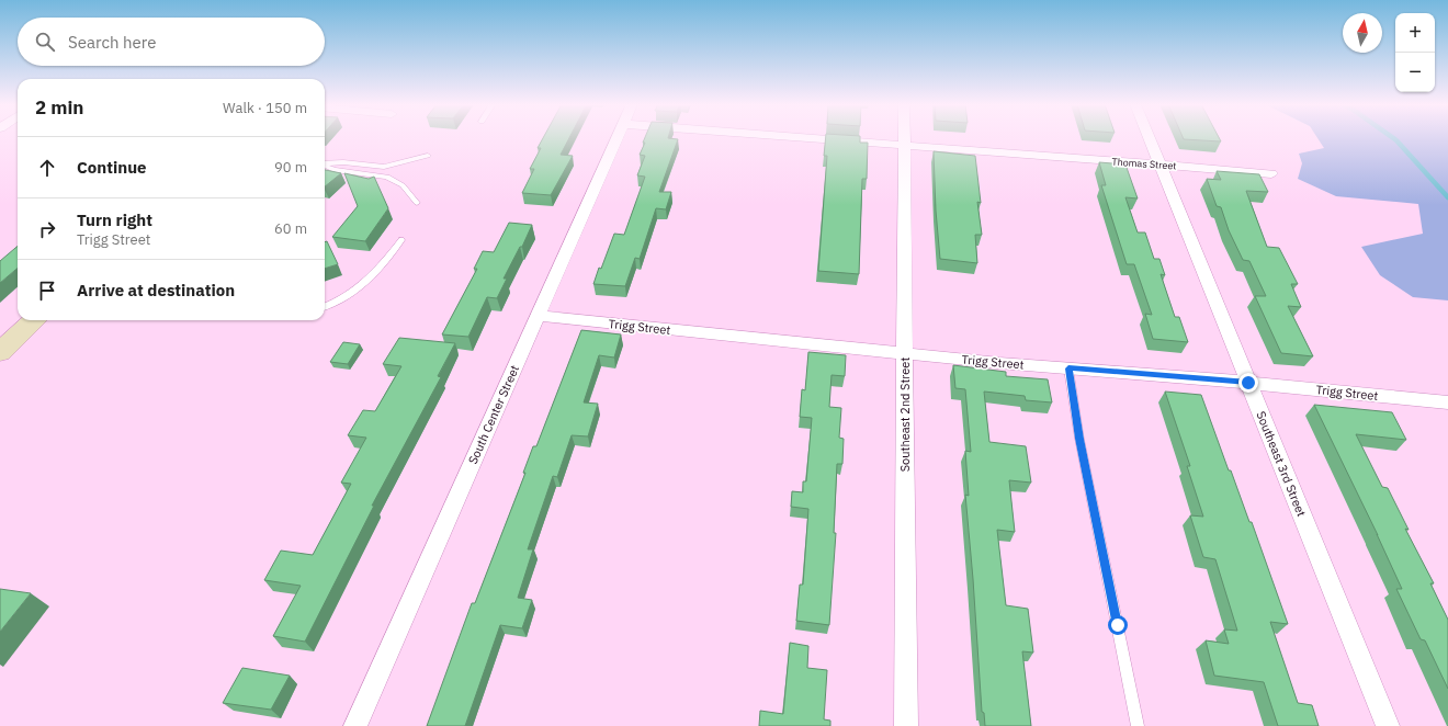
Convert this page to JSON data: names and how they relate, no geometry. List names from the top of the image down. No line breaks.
{"streets":{"street":["Thomas Street","Trigg Street","South Center Street","Southeast 2nd Street","Southeast 3rd Street"]},"crossings":[["Thomas Street","Southeast 2nd Street"],["Thomas Street","Southeast 3rd Street"],["Trigg Street","South Center Street"],["Trigg Street","Southeast 2nd Street"],["Trigg Street","Southeast 3rd Street"]],"north":"top","page":{"map_buttons":["+","−"],"search":"Search here","heading":["2 min","Walk · 150 m"],"list":[["Continue","90 m"],["Turn right","Trigg Street","60 m"],"Arrive at destination"]}}
